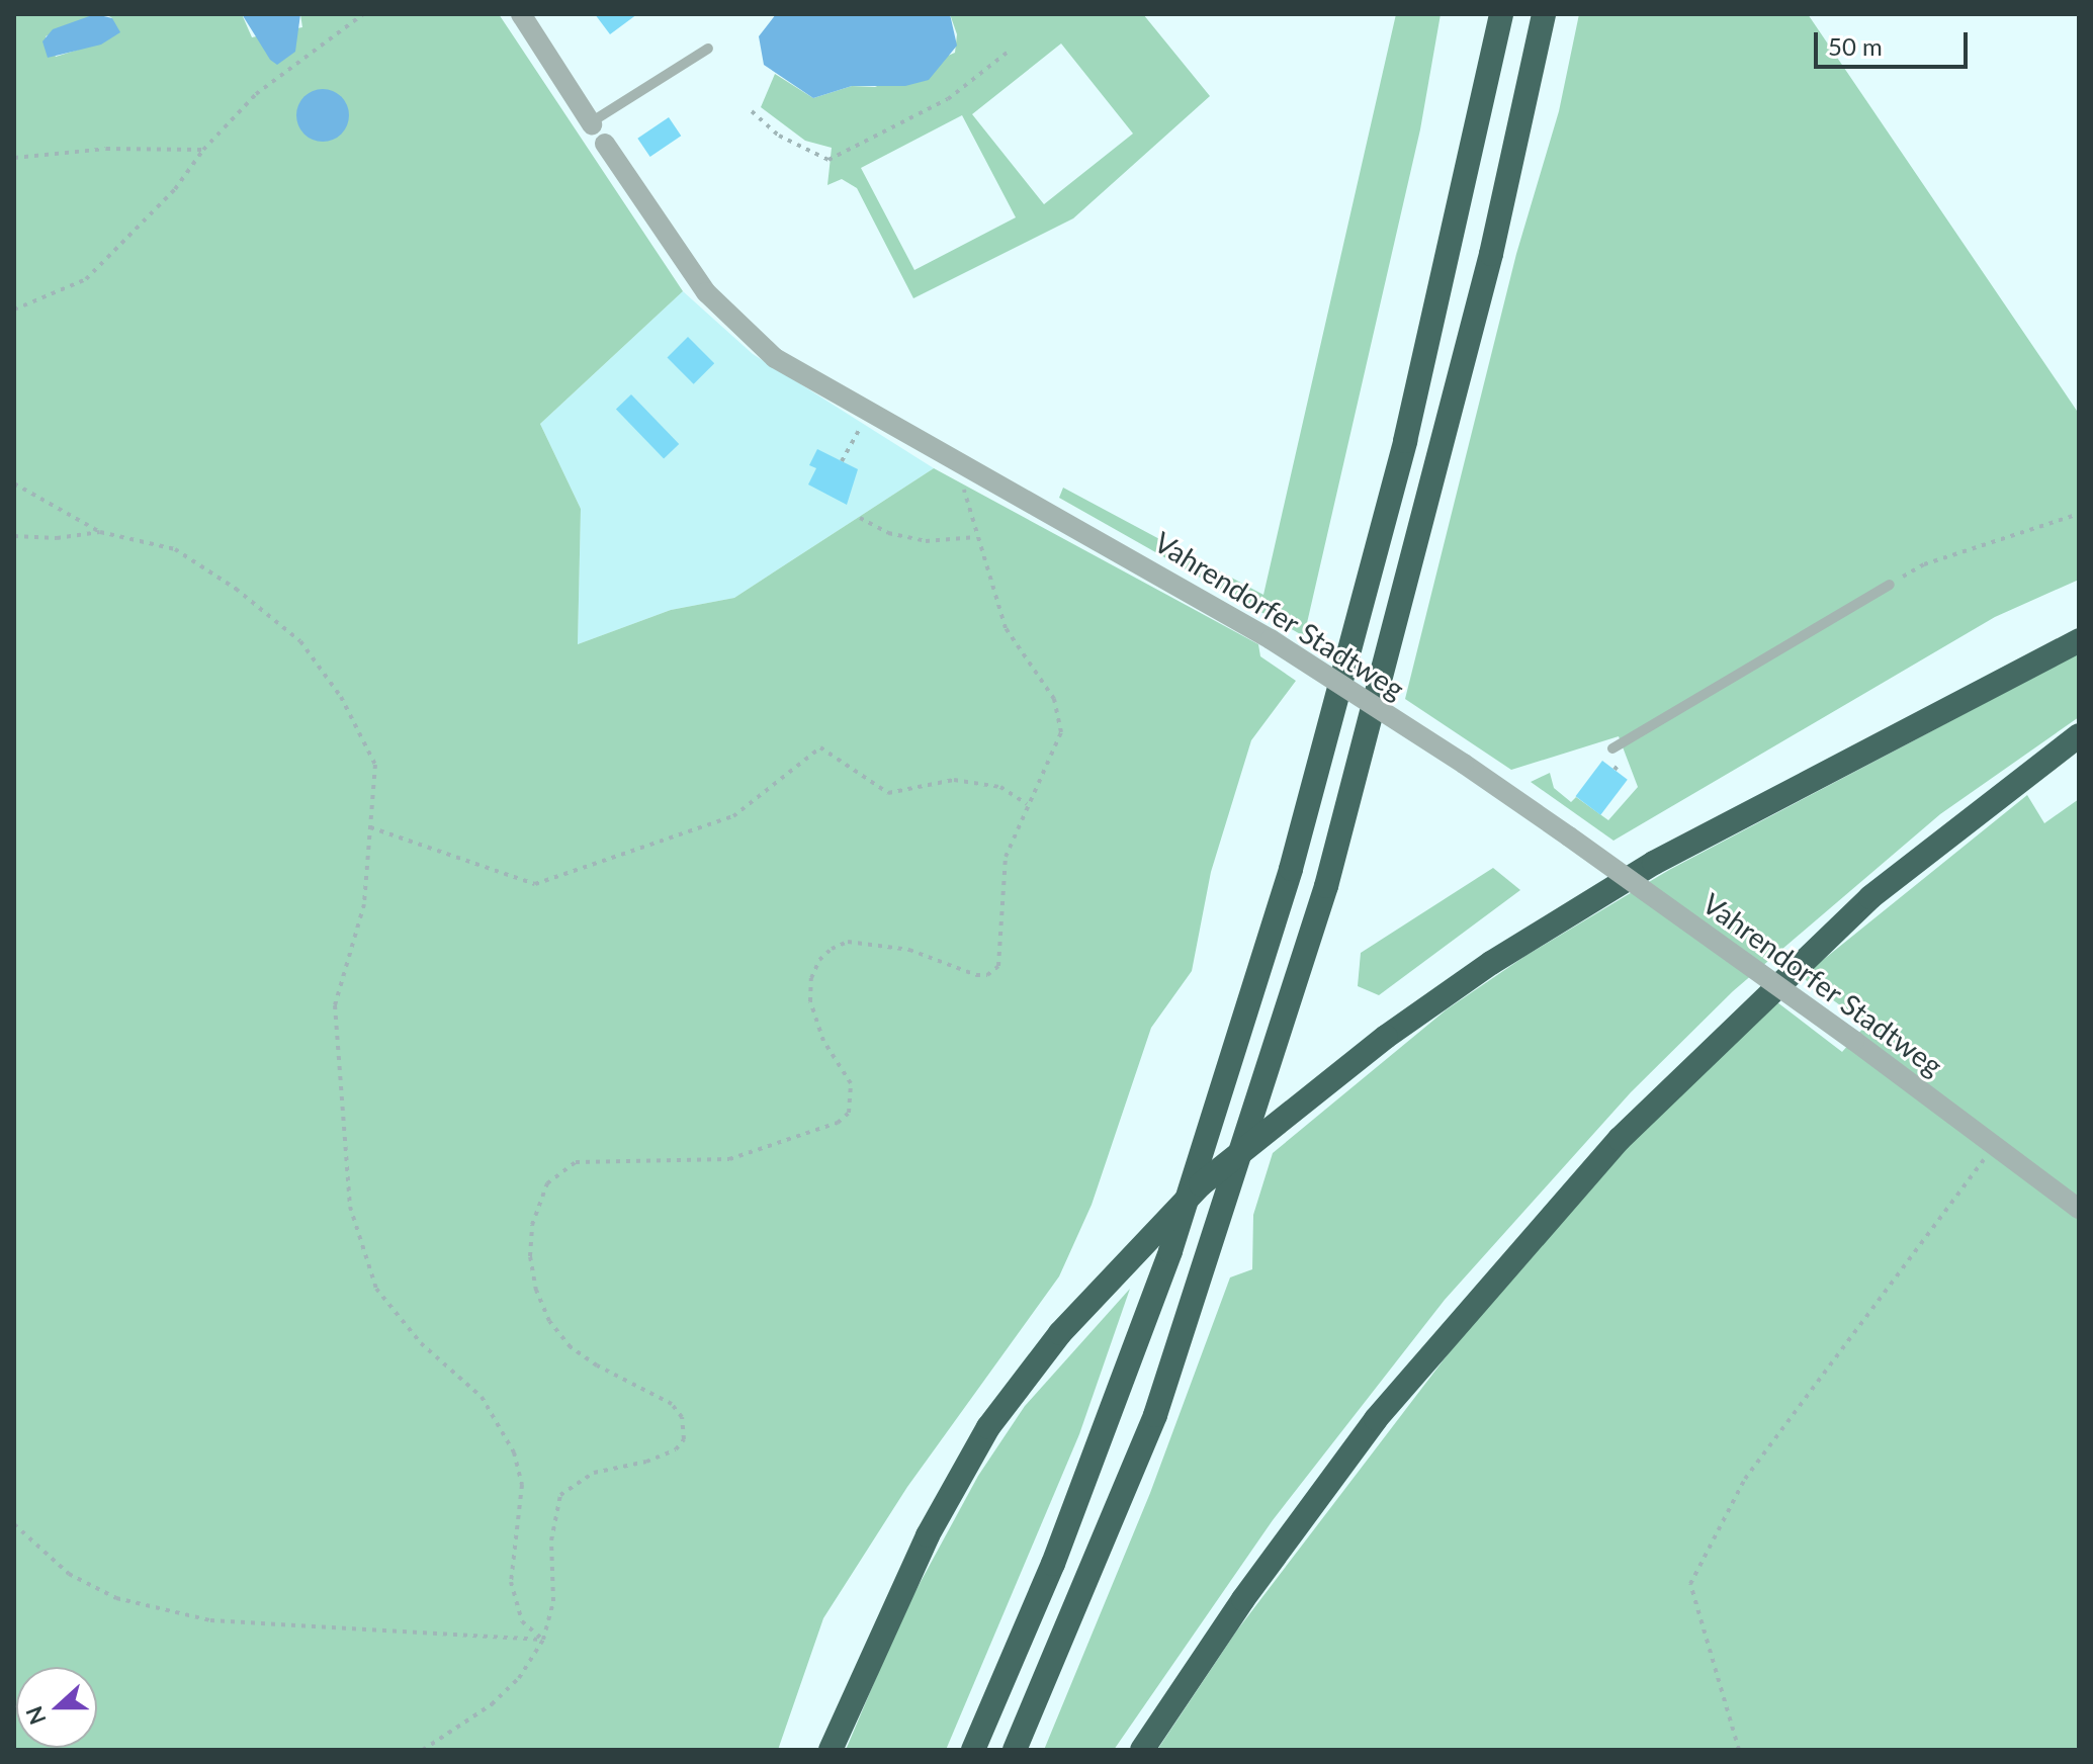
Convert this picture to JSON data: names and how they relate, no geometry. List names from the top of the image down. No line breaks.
{"streets":{"street":["Vahrendorfer Stadtweg"]},"scale_bar":"50 m","north":"left"}
